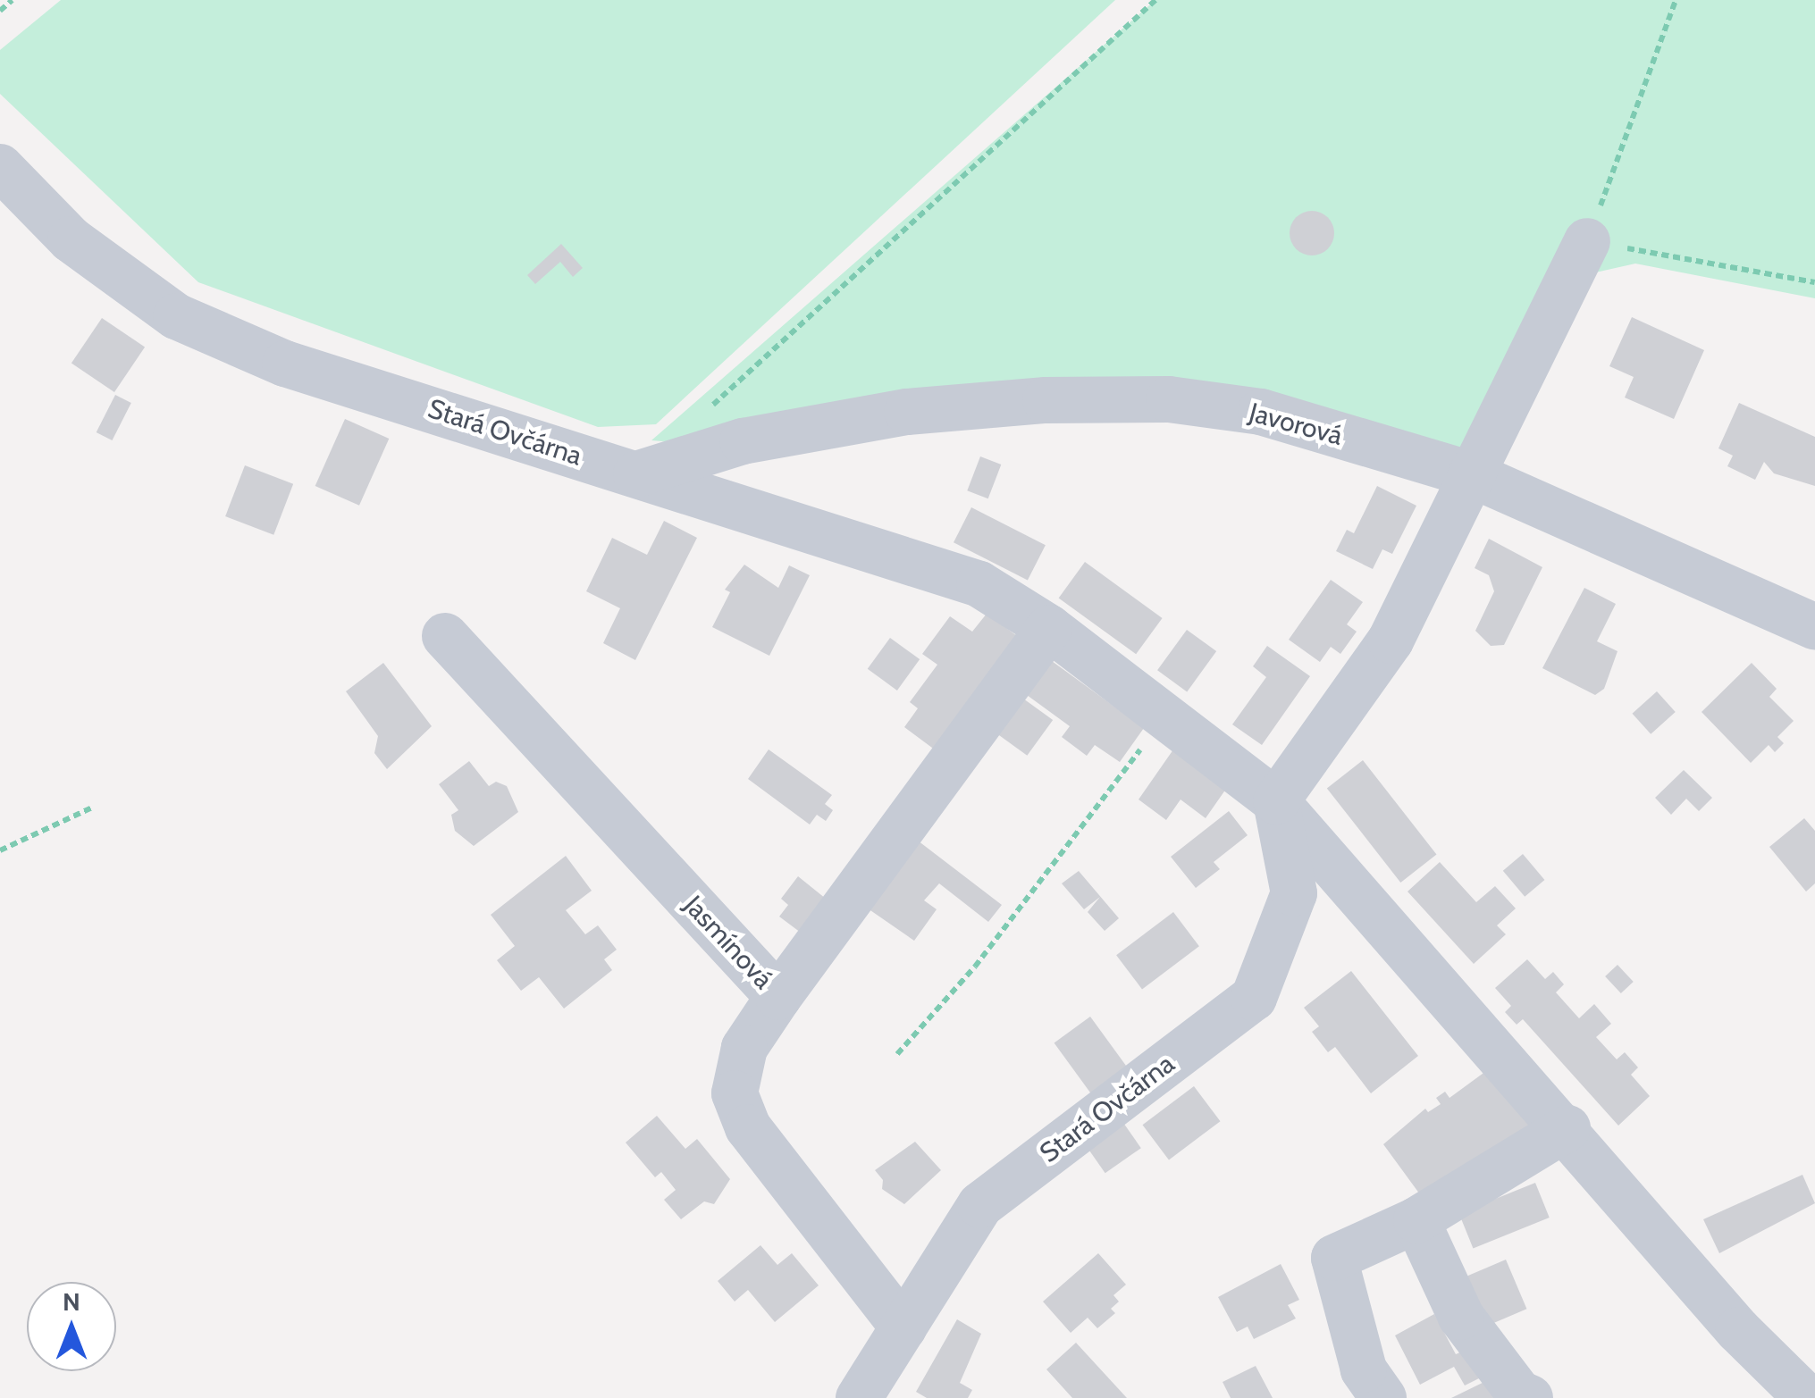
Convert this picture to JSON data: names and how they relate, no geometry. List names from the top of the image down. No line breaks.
{"streets":{"street":["Javorová","Stará Ovčárna","Jasmínová"]},"crossings":[["Javorová","Stará Ovčárna"],["Stará Ovčárna","Jasmínová"]],"north":"top"}
